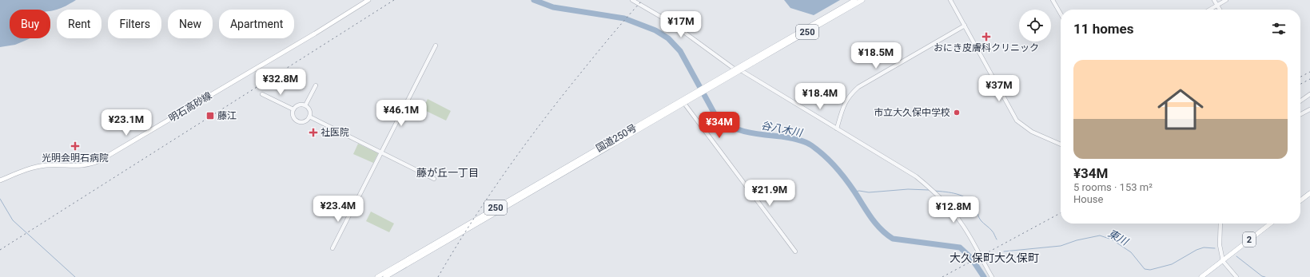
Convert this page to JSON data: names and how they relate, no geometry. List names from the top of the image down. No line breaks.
{"streets":{"highway":["250","国道250号","2"],"main road":["明石高砂線"]},"districts":["藤が丘一丁目","大久保町大久保町"],"water":["谷八木川","東川"],"places":{"health":["おにき皮膚科クリニック","社医院","光明会明石病院"],"other":["市立大久保中学校"],"transit":["藤江"]},"page":{"chip":["Buy","Rent","Filters","New","Apartment"],"heading":"11 homes","price":["¥17M","¥18.5M","¥32.8M","¥37M","¥18.4M","¥46.1M","¥23.1M","¥34M","¥21.9M","¥23.4M","¥12.8M"],"list":[{"name":"¥34M","note":"5 rooms · 153 m² · House"}]}}
